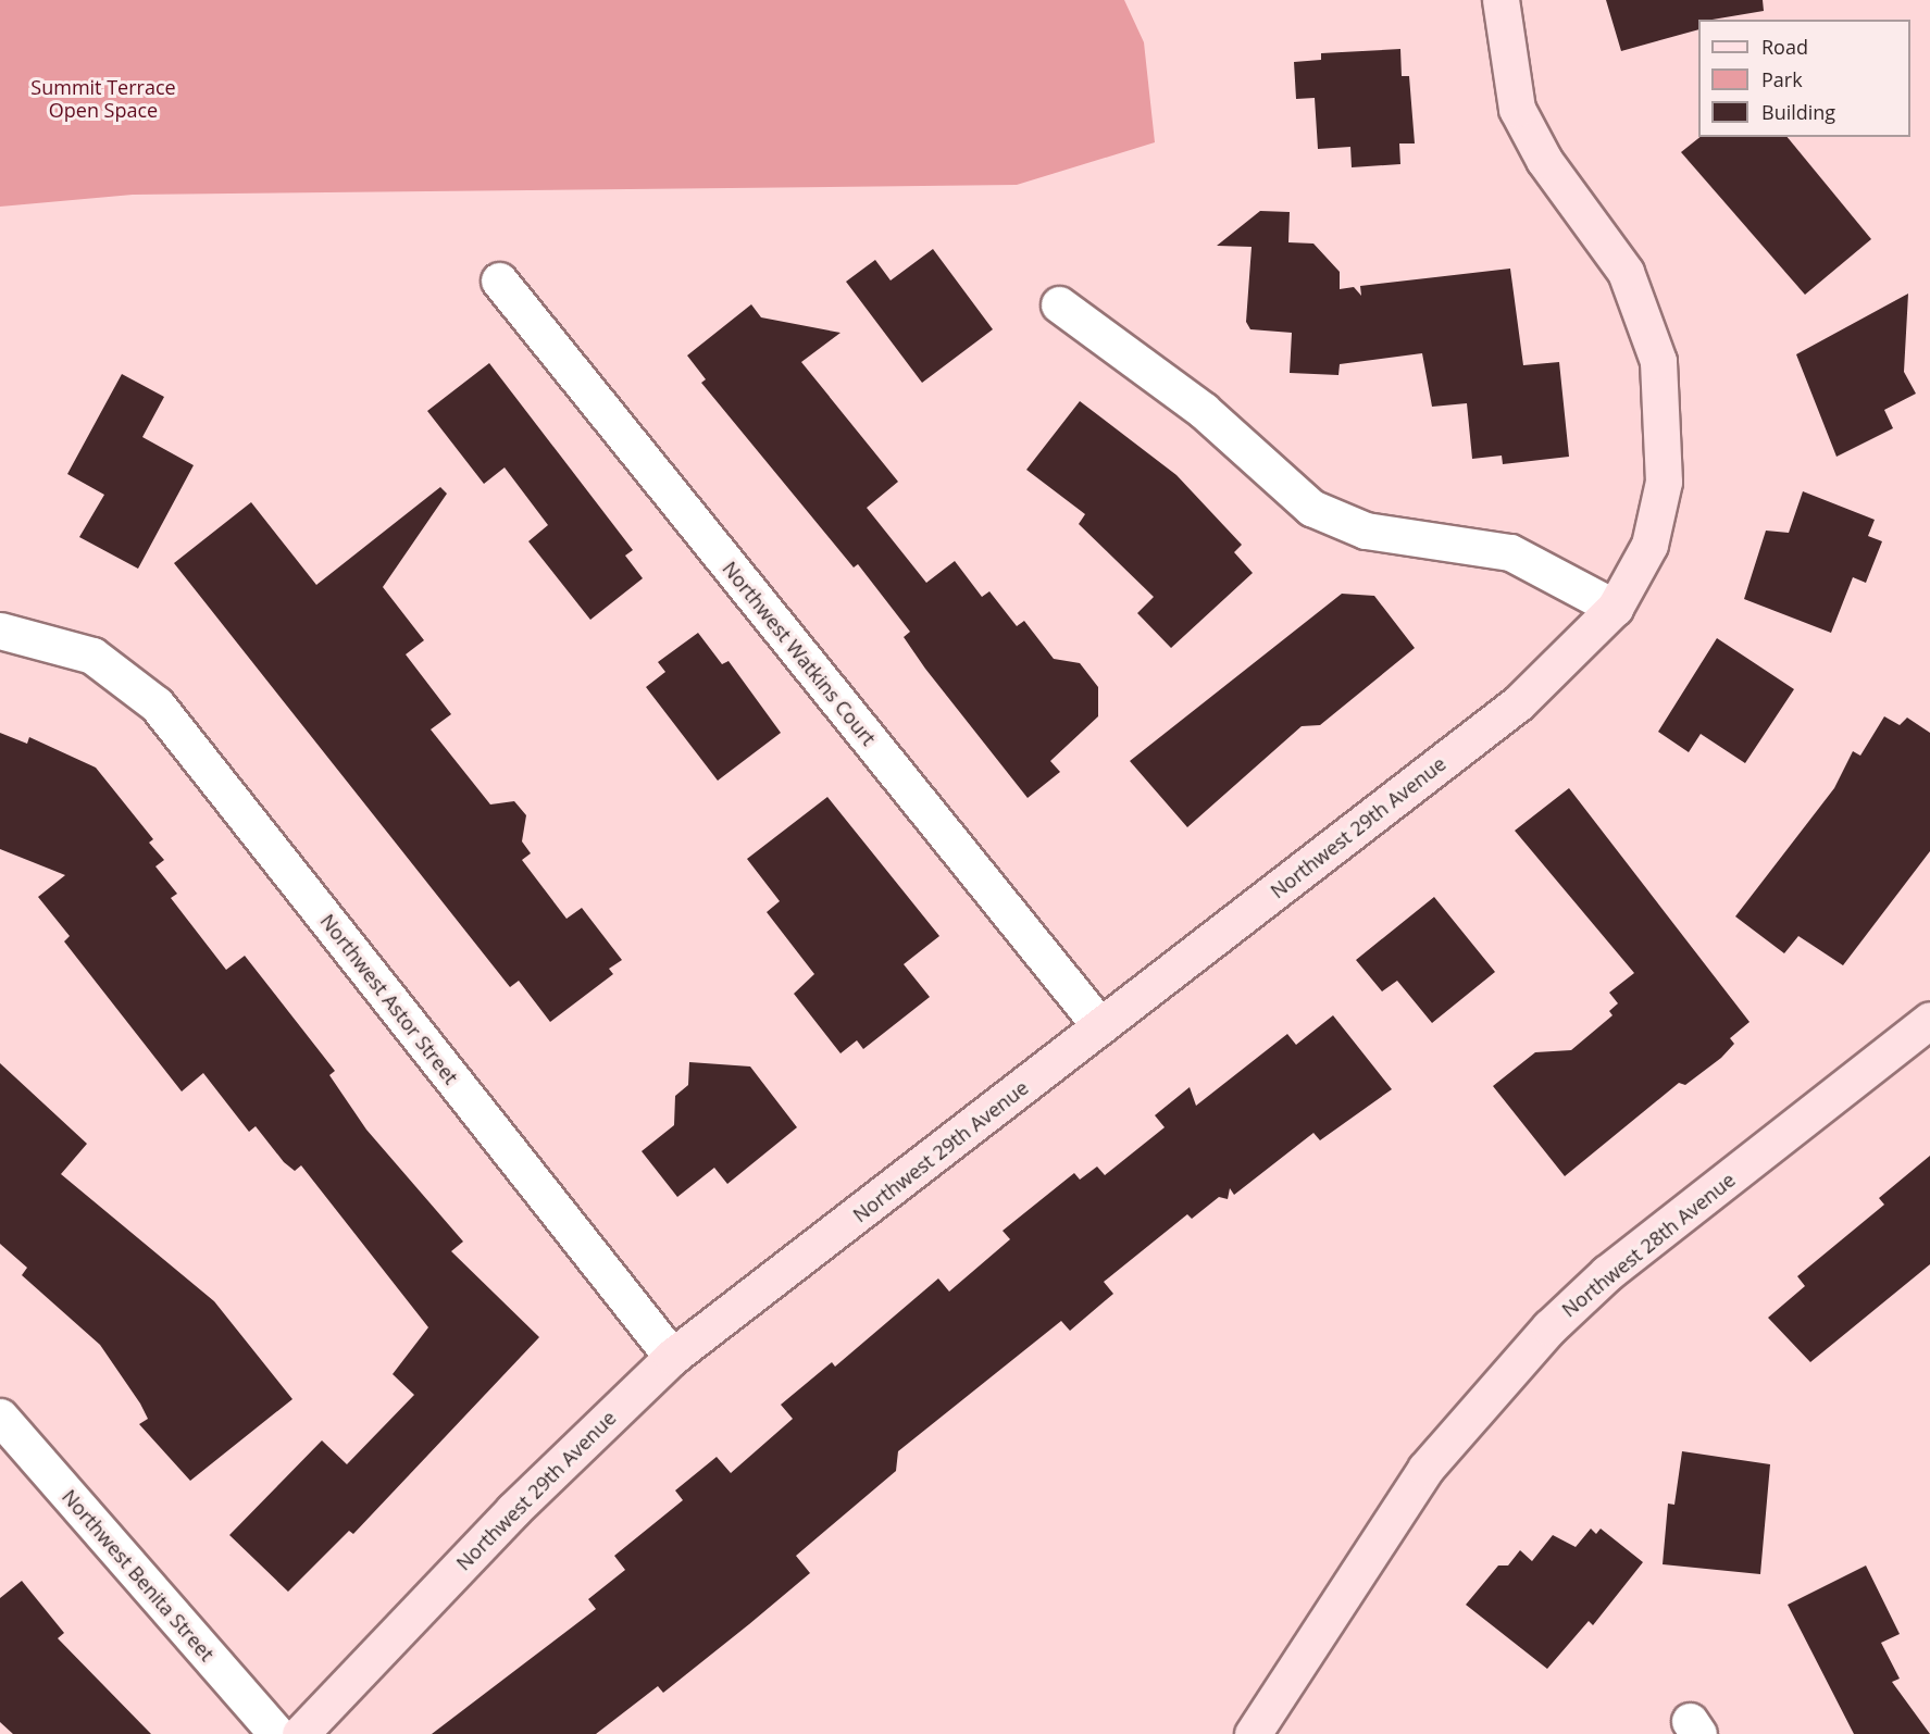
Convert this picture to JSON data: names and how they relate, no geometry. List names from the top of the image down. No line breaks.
{"streets":{"street":["Northwest Watkins Court","Northwest 29th Avenue","Northwest Astor Street","Northwest 28th Avenue","Northwest Benita Street"]},"crossings":[["Northwest Watkins Court","Northwest 29th Avenue"],["Northwest 29th Avenue","Northwest Astor Street"]],"parks":["Summit Terrace Open Space"],"legend":["Road","Park","Building"]}
